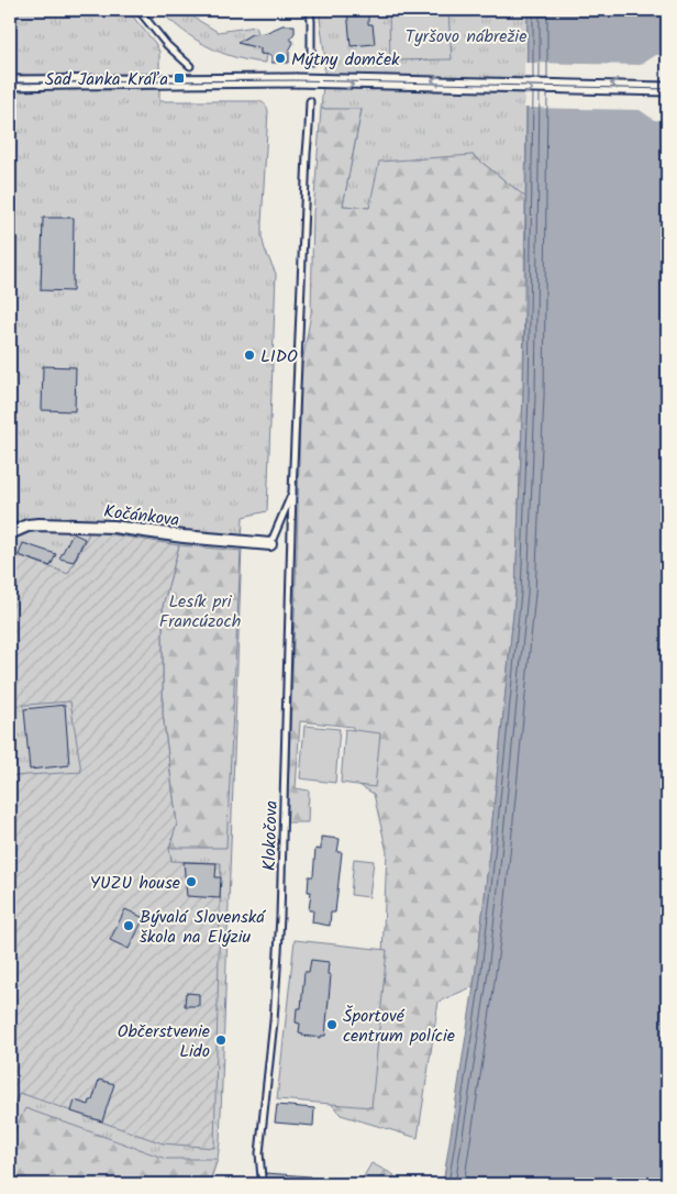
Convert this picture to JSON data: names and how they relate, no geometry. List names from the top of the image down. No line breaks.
{"streets":{"street":["Kočánkova"],"lane":["Klokočova"]},"parks":["Tyršovo nábrežie","Lesík pri Francúzoch"],"places":{"other":["Mýtny domček","LIDO","YUZU house","Bývalá Slovenská škola na Elýziu","Športové centrum polície","Občerstvenie Lido"],"transit":["Sad Janka Kráľa"]}}
